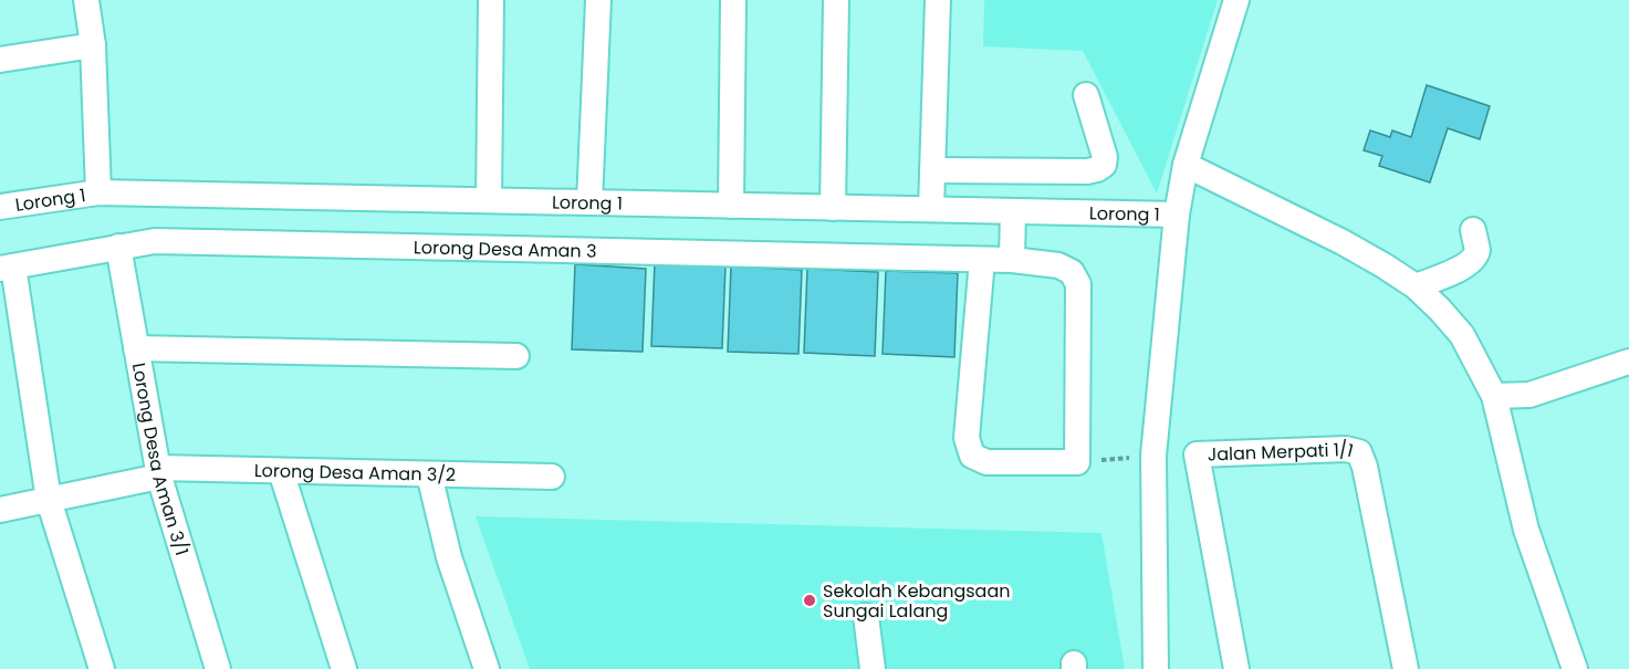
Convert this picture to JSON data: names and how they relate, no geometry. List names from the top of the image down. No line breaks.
{"streets":{"street":["Lorong 1","Lorong Desa Aman 3","Jalan Merpati 1/1","Lorong Desa Aman 3/1","Lorong Desa Aman 3/2"]},"crossings":[["Lorong Desa Aman 3","Lorong Desa Aman 3/1"],["Lorong Desa Aman 3/1","Lorong Desa Aman 3/2"]],"places":["Sekolah Kebangsaan Sungai Lalang"]}
